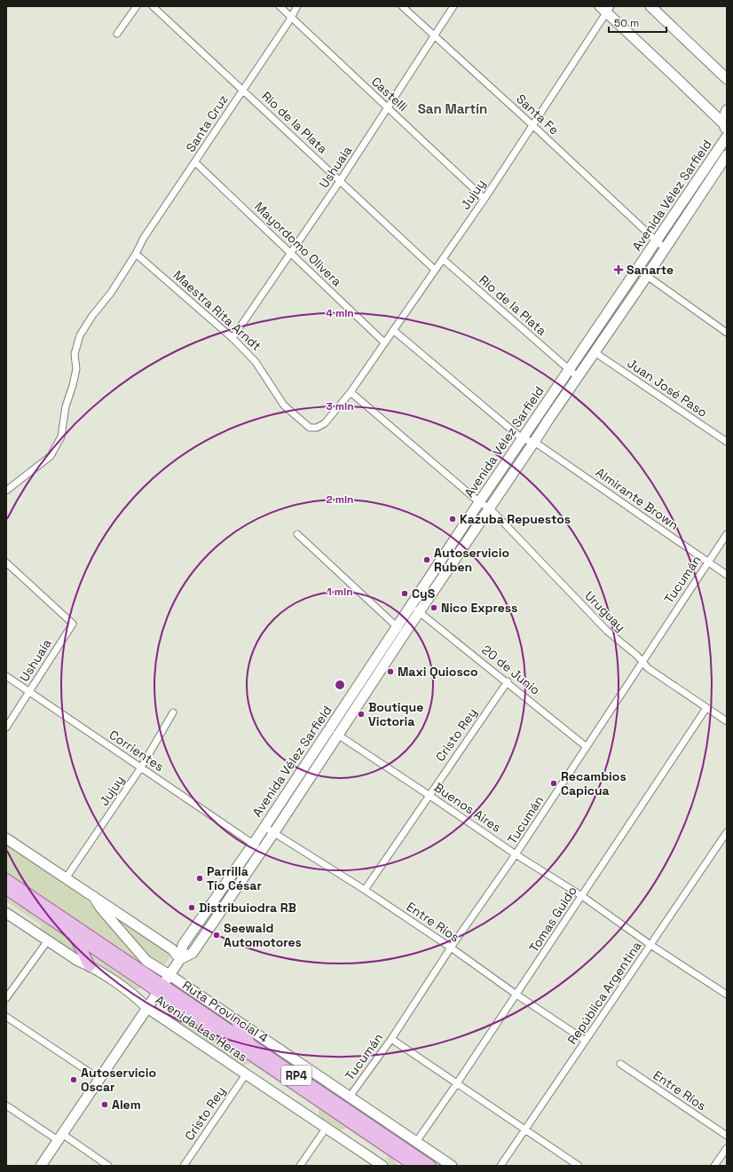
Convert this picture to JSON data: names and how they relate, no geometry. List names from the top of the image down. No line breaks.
{"streets":{"main road":["Avenida Vélez Sarfield","Ruta Provincial 4","Avenida Las Heras","RP4"],"street":["Castelli","Santa Fe","Rio de la Plata","Santa Cruz","Ushuaia","Jujuy","Mayordomo Olivera","Maestra Rita Arndt","Juan José Paso","Almirante Brown","Tucumán","Uruguay","20 de Junio","Cristo Rey","Corrientes","Buenos Aires","Tomas Guido","Entre Ríos","República Argentina"]},"crossings":[["Castelli","Santa Cruz"],["Castelli","Ushuaia"],["Castelli","Jujuy"],["Santa Fe","Ushuaia"],["Santa Fe","Jujuy"],["Santa Fe","Avenida Vélez Sarfield"],["Rio de la Plata","Santa Cruz"],["Rio de la Plata","Ushuaia"],["Rio de la Plata","Jujuy"],["Rio de la Plata","Avenida Vélez Sarfield"],["Santa Cruz","Mayordomo Olivera"],["Santa Cruz","Maestra Rita Arndt"],["Ushuaia","Mayordomo Olivera"],["Ushuaia","Maestra Rita Arndt"],["Ushuaia","Corrientes"],["Jujuy","Mayordomo Olivera"],["Jujuy","Maestra Rita Arndt"],["Jujuy","Corrientes"],["Avenida Vélez Sarfield","Juan José Paso"],["Avenida Vélez Sarfield","Almirante Brown"],["Avenida Vélez Sarfield","Uruguay"],["Avenida Vélez Sarfield","20 de Junio"],["Avenida Vélez Sarfield","Corrientes"],["Avenida Vélez Sarfield","Buenos Aires"],["Avenida Vélez Sarfield","Entre Ríos"],["Avenida Vélez Sarfield","Ruta Provincial 4"],["Avenida Vélez Sarfield","Avenida Las Heras"],["Almirante Brown","Tucumán"],["Tucumán","Uruguay"],["Tucumán","20 de Junio"],["Tucumán","Buenos Aires"],["Tucumán","Entre Ríos"],["Uruguay","Tomas Guido"],["20 de Junio","Cristo Rey"],["Cristo Rey","Buenos Aires"],["Cristo Rey","Entre Ríos"],["Cristo Rey","Avenida Las Heras"],["Buenos Aires","Tomas Guido"],["Buenos Aires","República Argentina"],["Tomas Guido","Entre Ríos"],["Entre Ríos","República Argentina"]],"districts":["San Martín"],"places":{"health":["Sanarte"],"other":["Kazuba Repuestos","Autoservicio Ruben","CyS","Nico Express","Maxi Quiosco","Boutique Victoria","Recambios Capicua","Parrilla Tío César","Distribuiodra RB","Seewald Automotores","Autoservicio Oscar","Alem"]},"scale_bar":"50 m","rings":["4 min","3 min","2 min","1 min"]}
